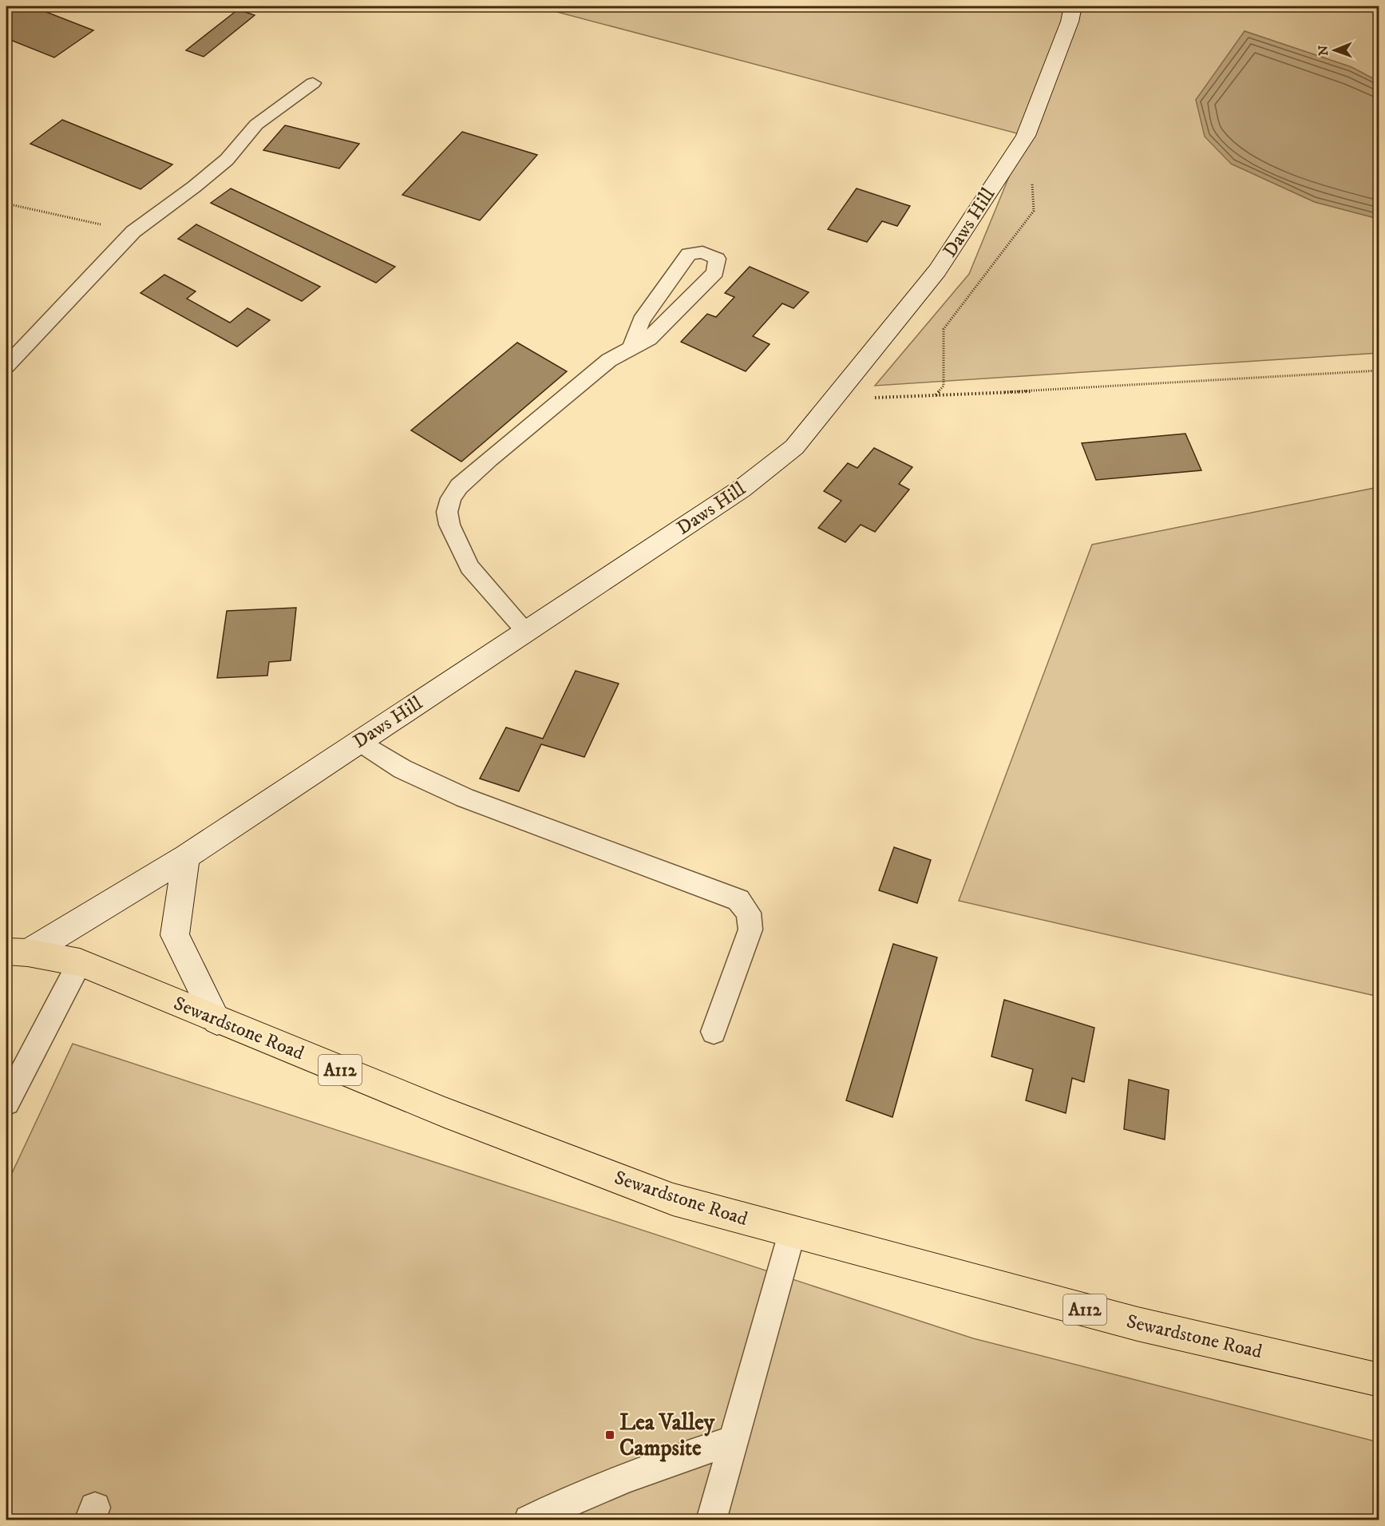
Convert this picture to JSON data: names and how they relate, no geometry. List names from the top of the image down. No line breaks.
{"streets":{"main road":["Sewardstone Road","A112"],"street":["Daws Hill"]},"crossings":[["Daws Hill","Sewardstone Road"]],"places":{"transit":["Lea Valley Campsite"]},"north":"left"}
